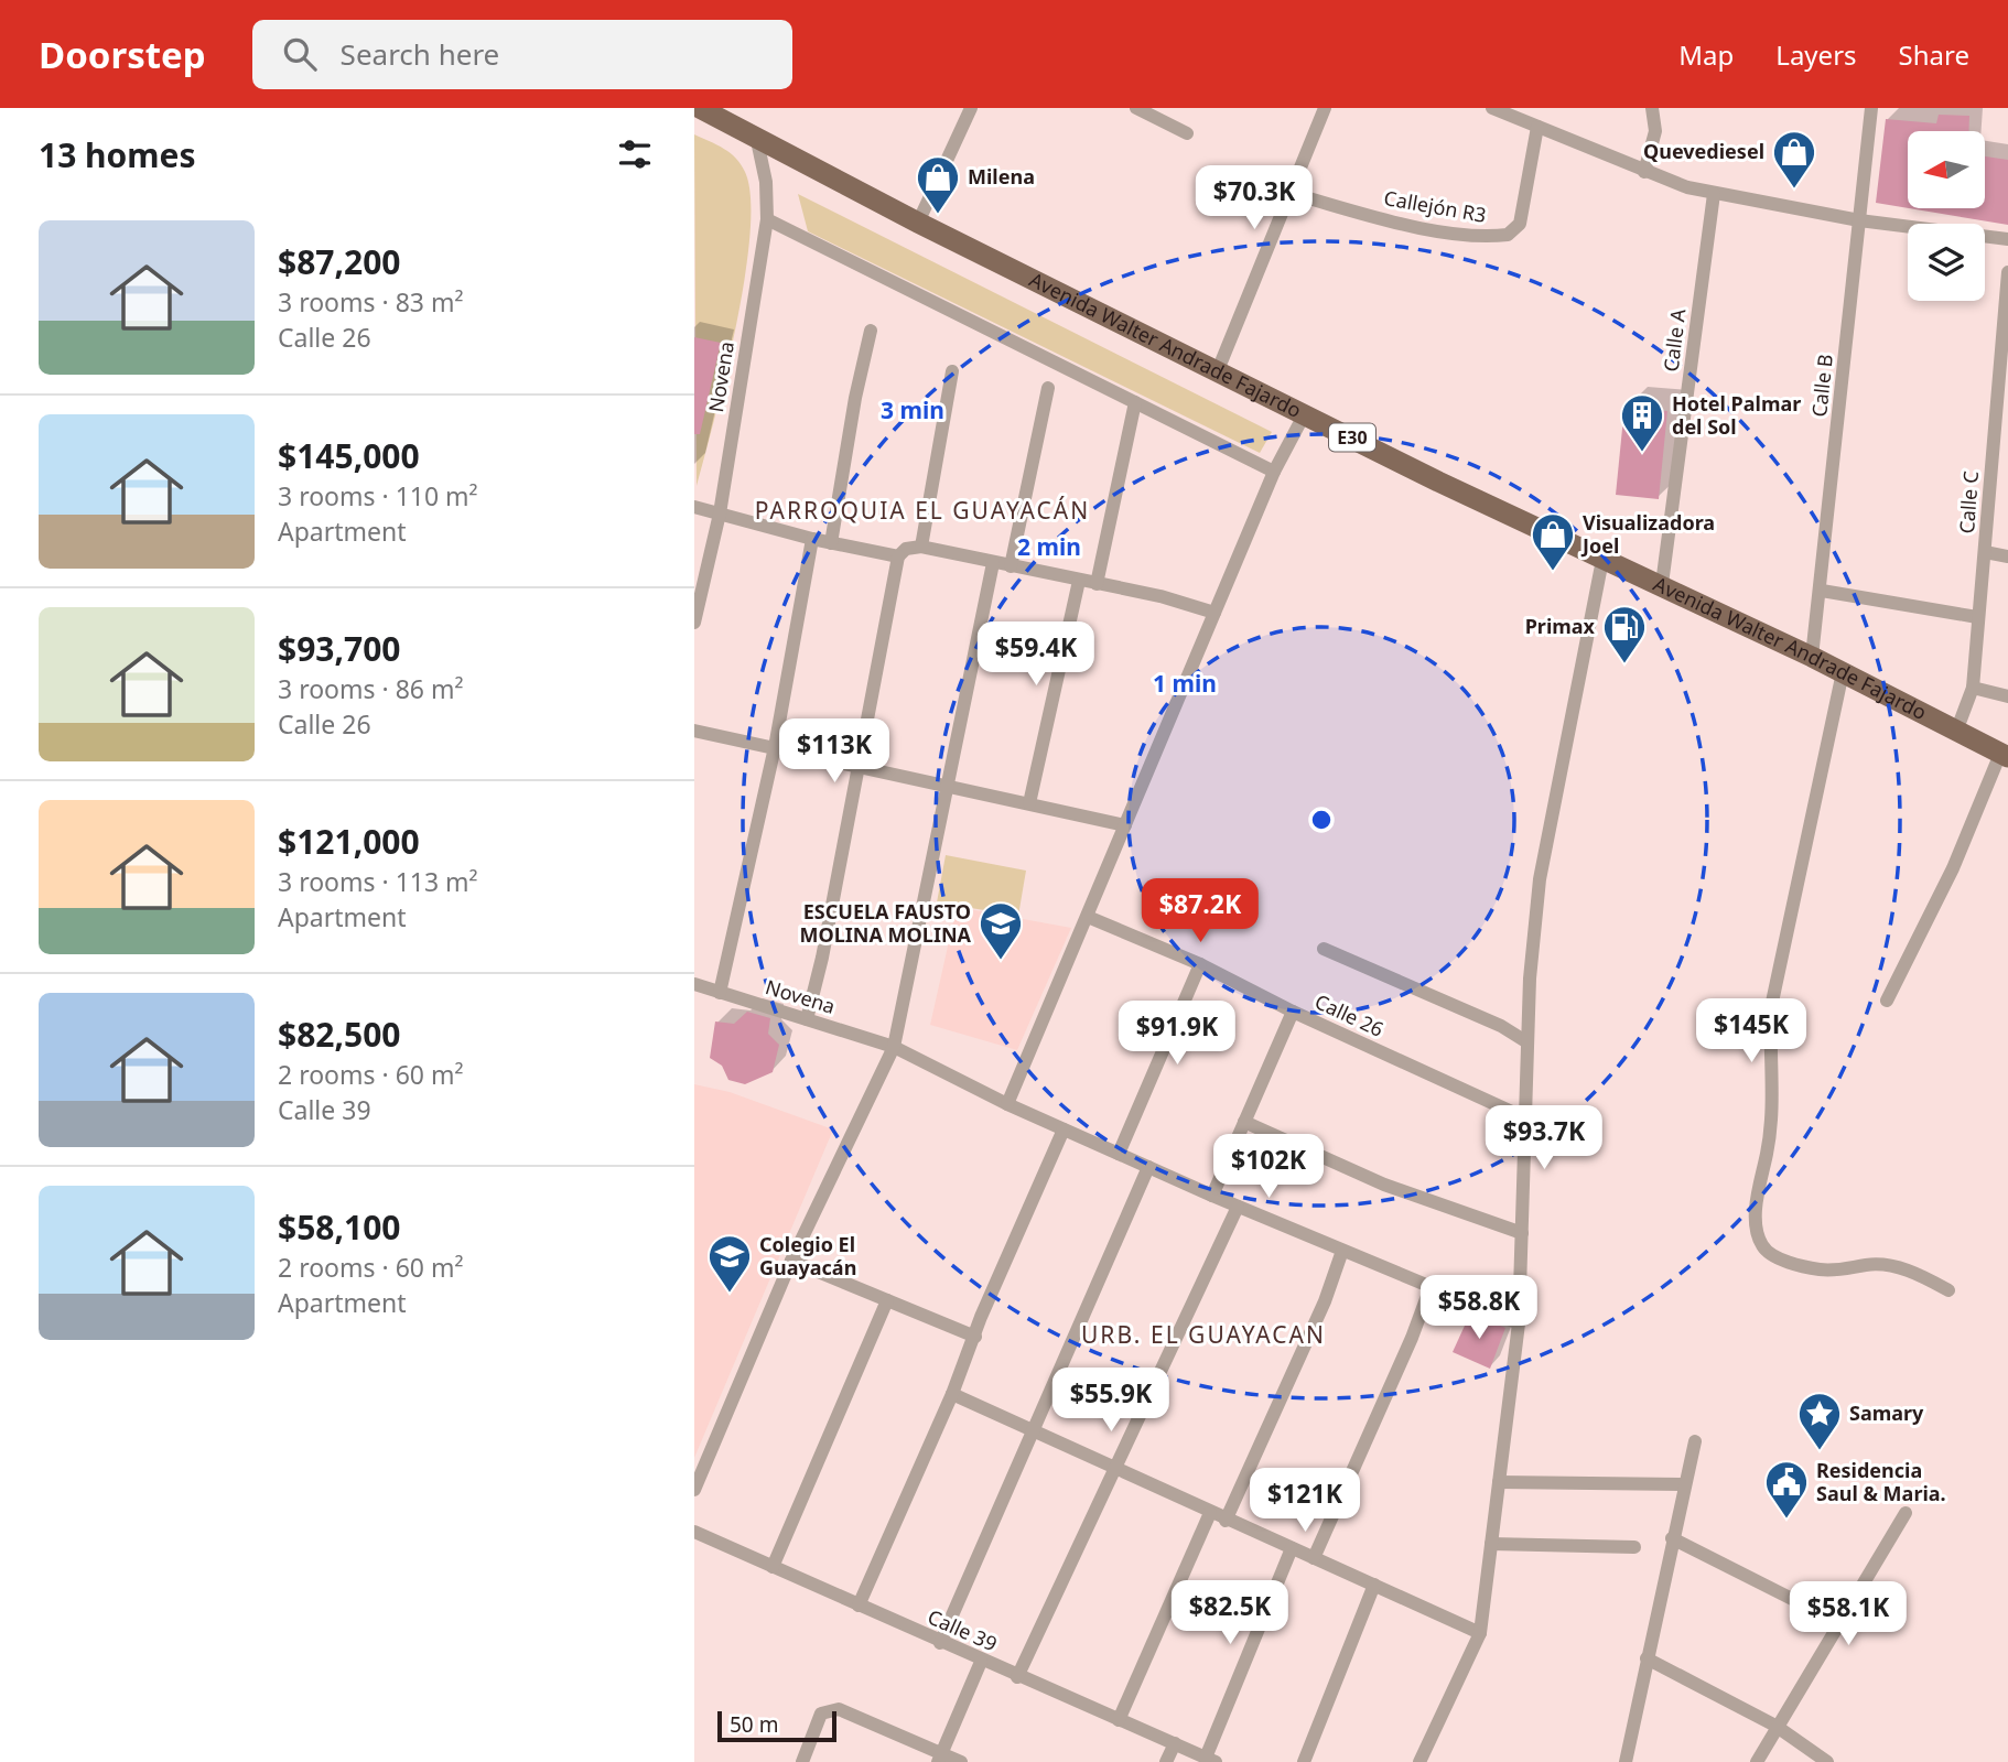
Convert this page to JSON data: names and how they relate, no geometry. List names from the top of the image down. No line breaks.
{"streets":{"main road":["Avenida Walter Andrade Fajardo","E30"],"street":["Callejón R3","Calle A","Novena","Calle B","Calle C","Calle 26","Calle 39"]},"crossings":[["Calle A","Avenida Walter Andrade Fajardo"],["Avenida Walter Andrade Fajardo","Novena"],["Avenida Walter Andrade Fajardo","Calle B"],["Avenida Walter Andrade Fajardo","Calle C"],["Novena","Calle 26"]],"districts":["PARROQUIA EL GUAYACÁN","URB. EL GUAYACAN"],"places":{"shop":["Quevediesel","Milena","Visualizadora Joel"],"building":["Hotel Palmar del Sol"],"fuel station":["Primax"],"school or university":["ESCUELA FAUSTO MOLINA MOLINA","Colegio El Guayacán"],"place":["Samary"],"public building":["Residencia Saul & Maria."]},"scale_bar":"50 m","north":"left","page":{"header":"Doorstep","search":"Search here","nav":["Map","Layers","Share"],"heading":"13 homes","price":["$70.3K","$59.4K","$113K","$87.2K","$145K","$91.9K","$93.7K","$102K","$58.8K","$55.9K","$121K","$82.5K","$58.1K"],"list":[{"name":"$87,200","note":"3 rooms · 83 m² · Calle 26"},{"name":"$145,000","note":"3 rooms · 110 m² · Apartment"},{"name":"$93,700","note":"3 rooms · 86 m² · Calle 26"},{"name":"$121,000","note":"3 rooms · 113 m² · Apartment"},{"name":"$82,500","note":"2 rooms · 60 m² · Calle 39"},{"name":"$58,100","note":"2 rooms · 60 m² · Apartment"}],"scale":"50 m"},"rings":["3 min","2 min","1 min"]}
